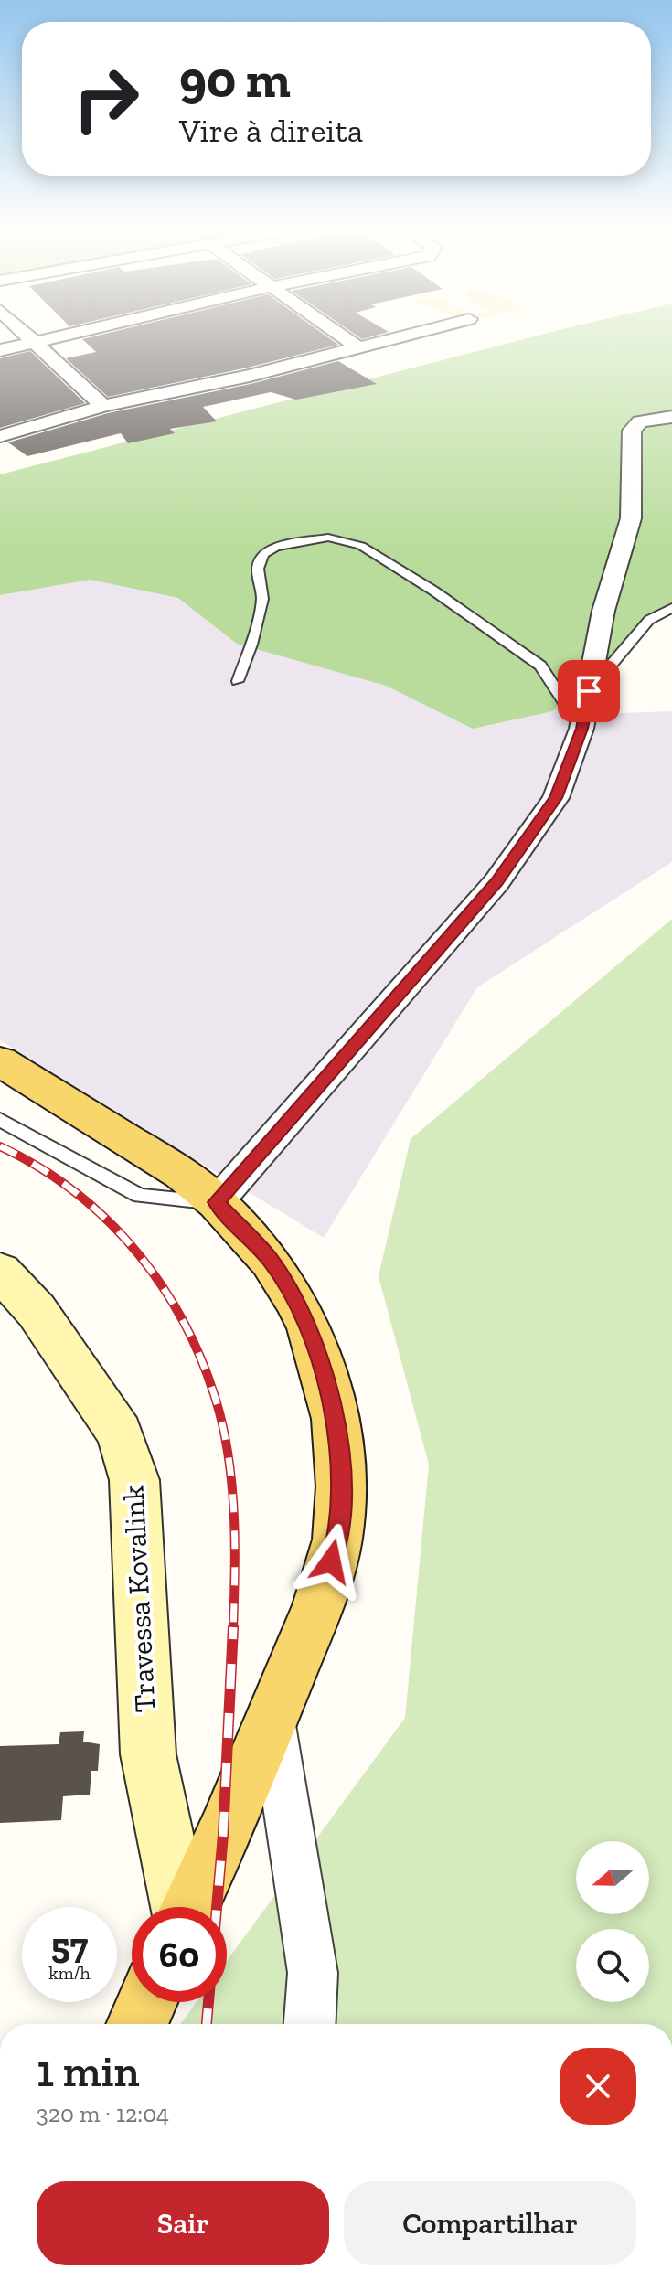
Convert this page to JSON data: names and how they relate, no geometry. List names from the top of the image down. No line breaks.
{"streets":{"street":["Travessa Kovalink"]},"north":"left","page":{"turn":["90 m","Vire à direita"],"speed":"57 km/h","limit":"60","heading":["1 min","320 m · 12:04"],"buttons":["Sair","Compartilhar"]}}
